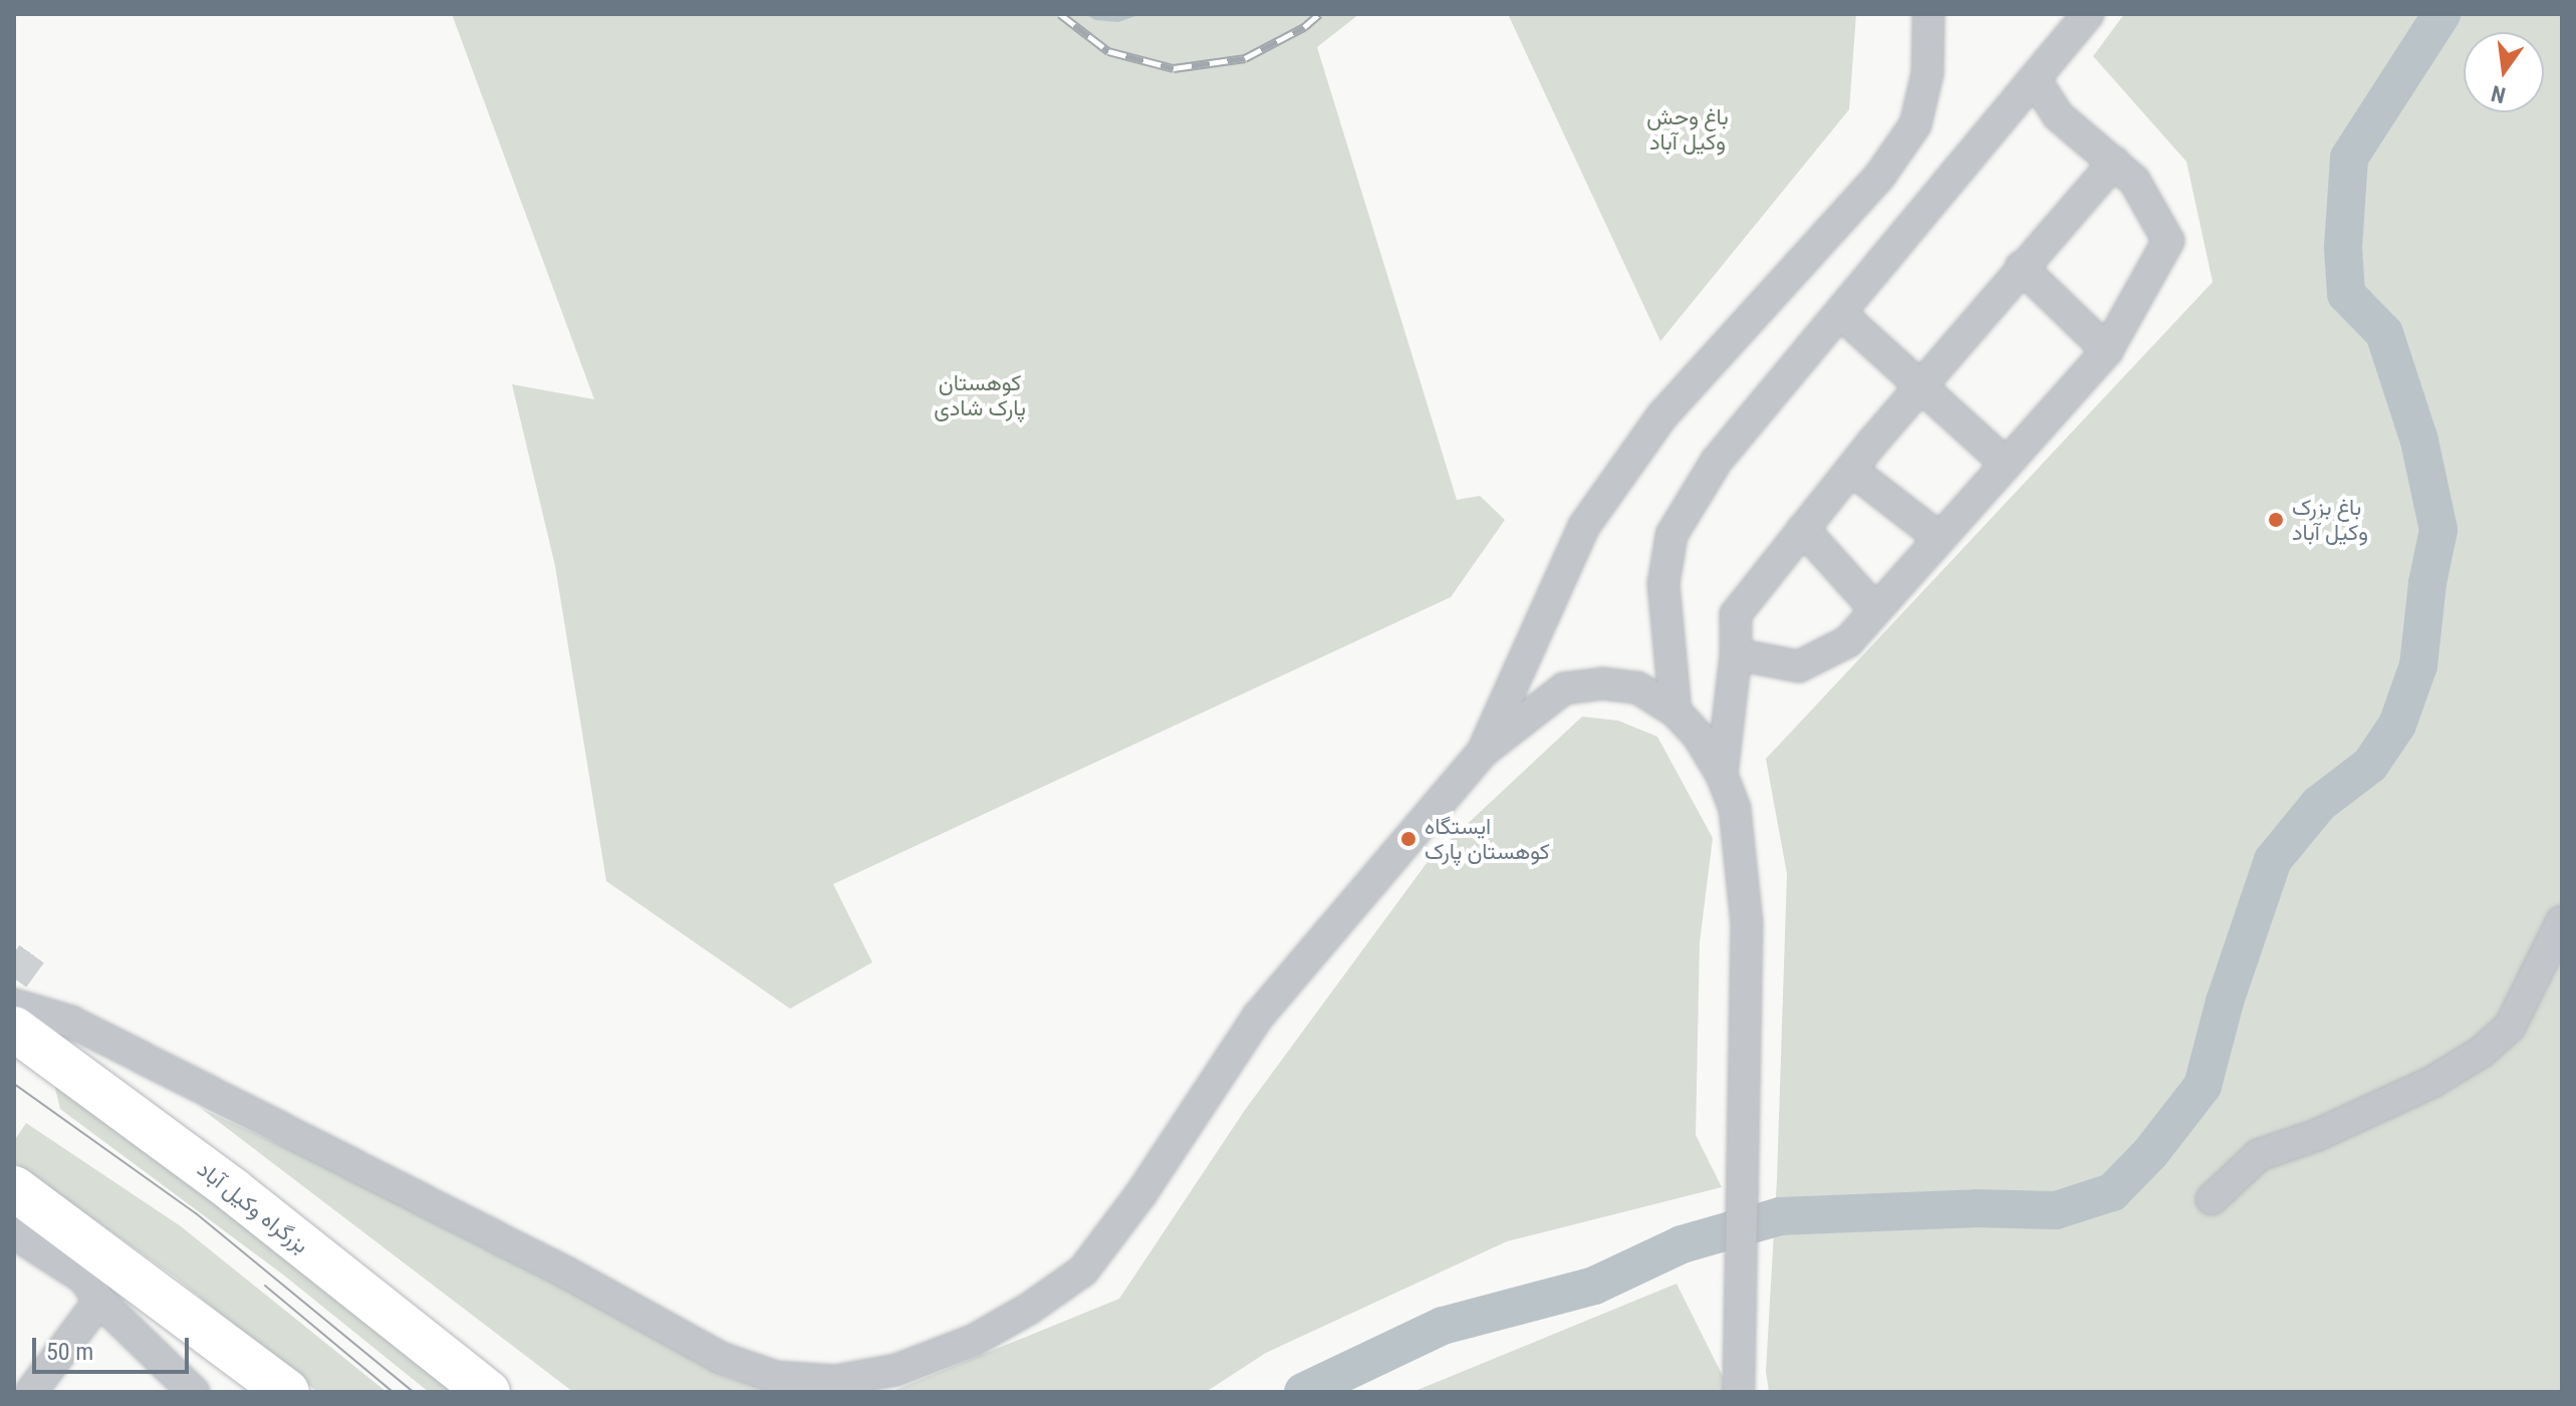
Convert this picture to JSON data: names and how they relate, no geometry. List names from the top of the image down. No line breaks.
{"streets":{"highway":["بزرگراه وکیل آباد"]},"parks":["باغ وحش وکیل آباد","کوهستان پارک شادی"],"places":["باغ بزرک وکیل آباد","ایستگاه کوهستان پارک"],"scale_bar":"50 m","north":"bottom"}
